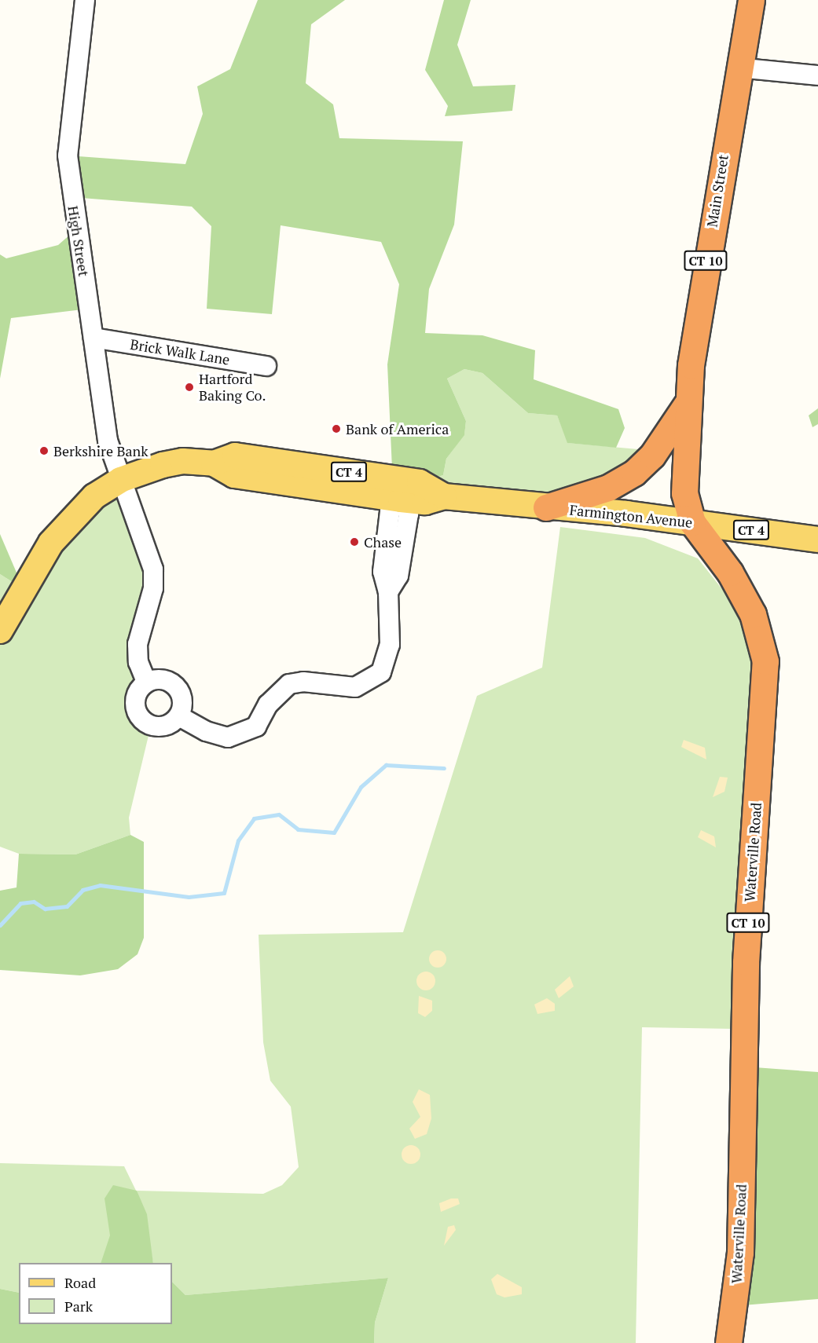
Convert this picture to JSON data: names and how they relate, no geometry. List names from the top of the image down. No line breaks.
{"streets":{"highway":["Main Street","CT 10","Waterville Road"],"main road":["CT 4","Farmington Avenue"],"street":["High Street","Brick Walk Lane"]},"crossings":[["Main Street","Farmington Avenue"],["Main Street","Waterville Road"],["High Street","Brick Walk Lane"],["High Street","Farmington Avenue"],["Farmington Avenue","Waterville Road"]],"places":["Hartford Baking Co.","Bank of America","Berkshire Bank","Chase"],"legend":["Road","Park"]}
